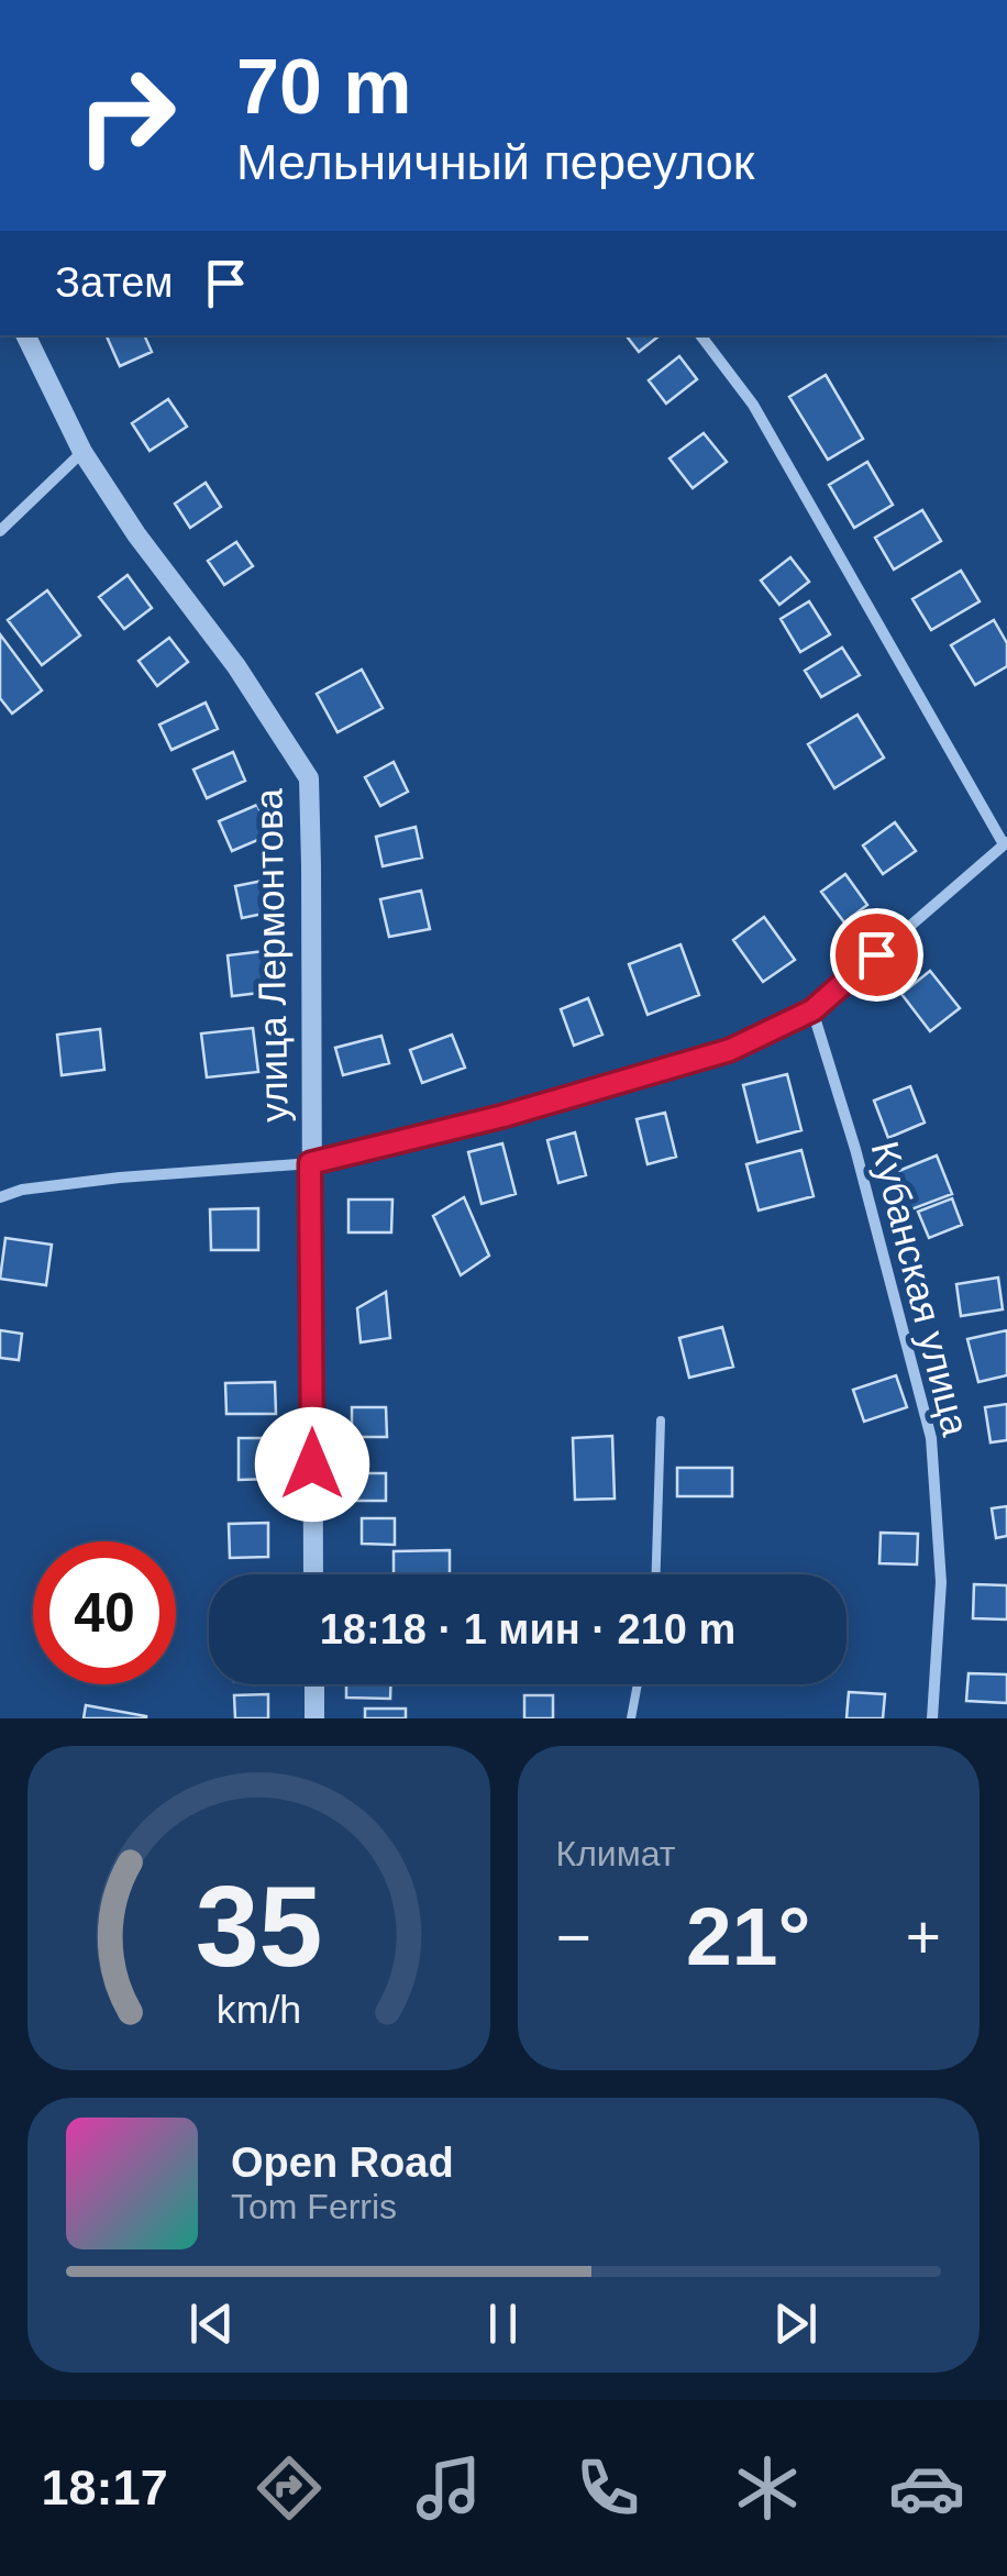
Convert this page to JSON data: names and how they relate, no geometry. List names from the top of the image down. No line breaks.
{"streets":{"street":["улица Лермонтова","Кубанская улица"]},"page":{"turn":["70 m","Мельничный переулок"],"then":"Затем","limit":"40","trip":"18:18 · 1 мин · 210 m","tile":"Климат","heat":["−","21°","+"],"song":["Open Road","Tom Ferris"],"tabs":"18:17","gauge":["35","km/h"]}}
